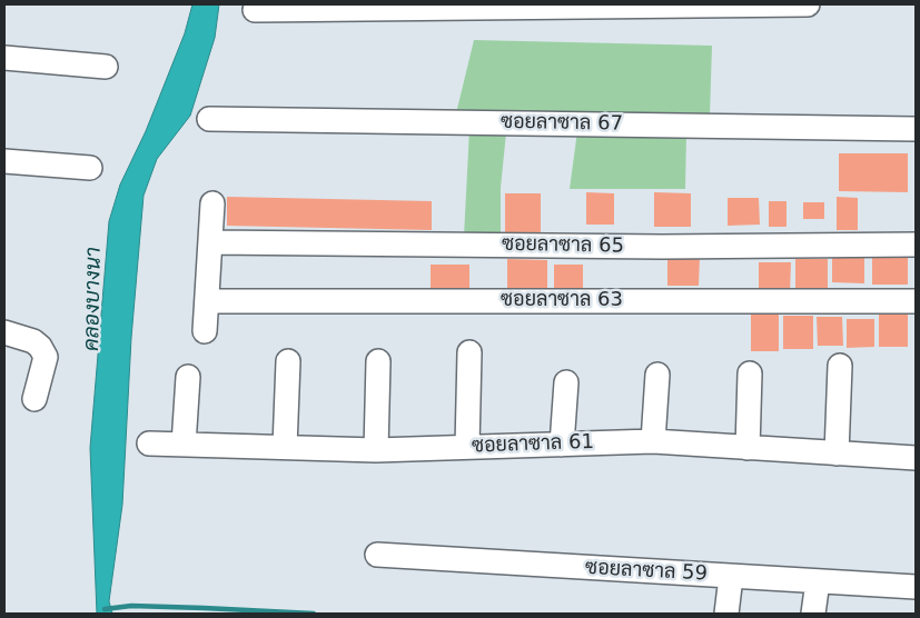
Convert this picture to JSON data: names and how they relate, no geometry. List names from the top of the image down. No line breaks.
{"streets":{"street":["ซอยลาซาล 67","ซอยลาซาล 65","ซอยลาซาล 63","ซอยลาซาล 61","ซอยลาซาล 59"]},"water":["คลองบางนา"]}
